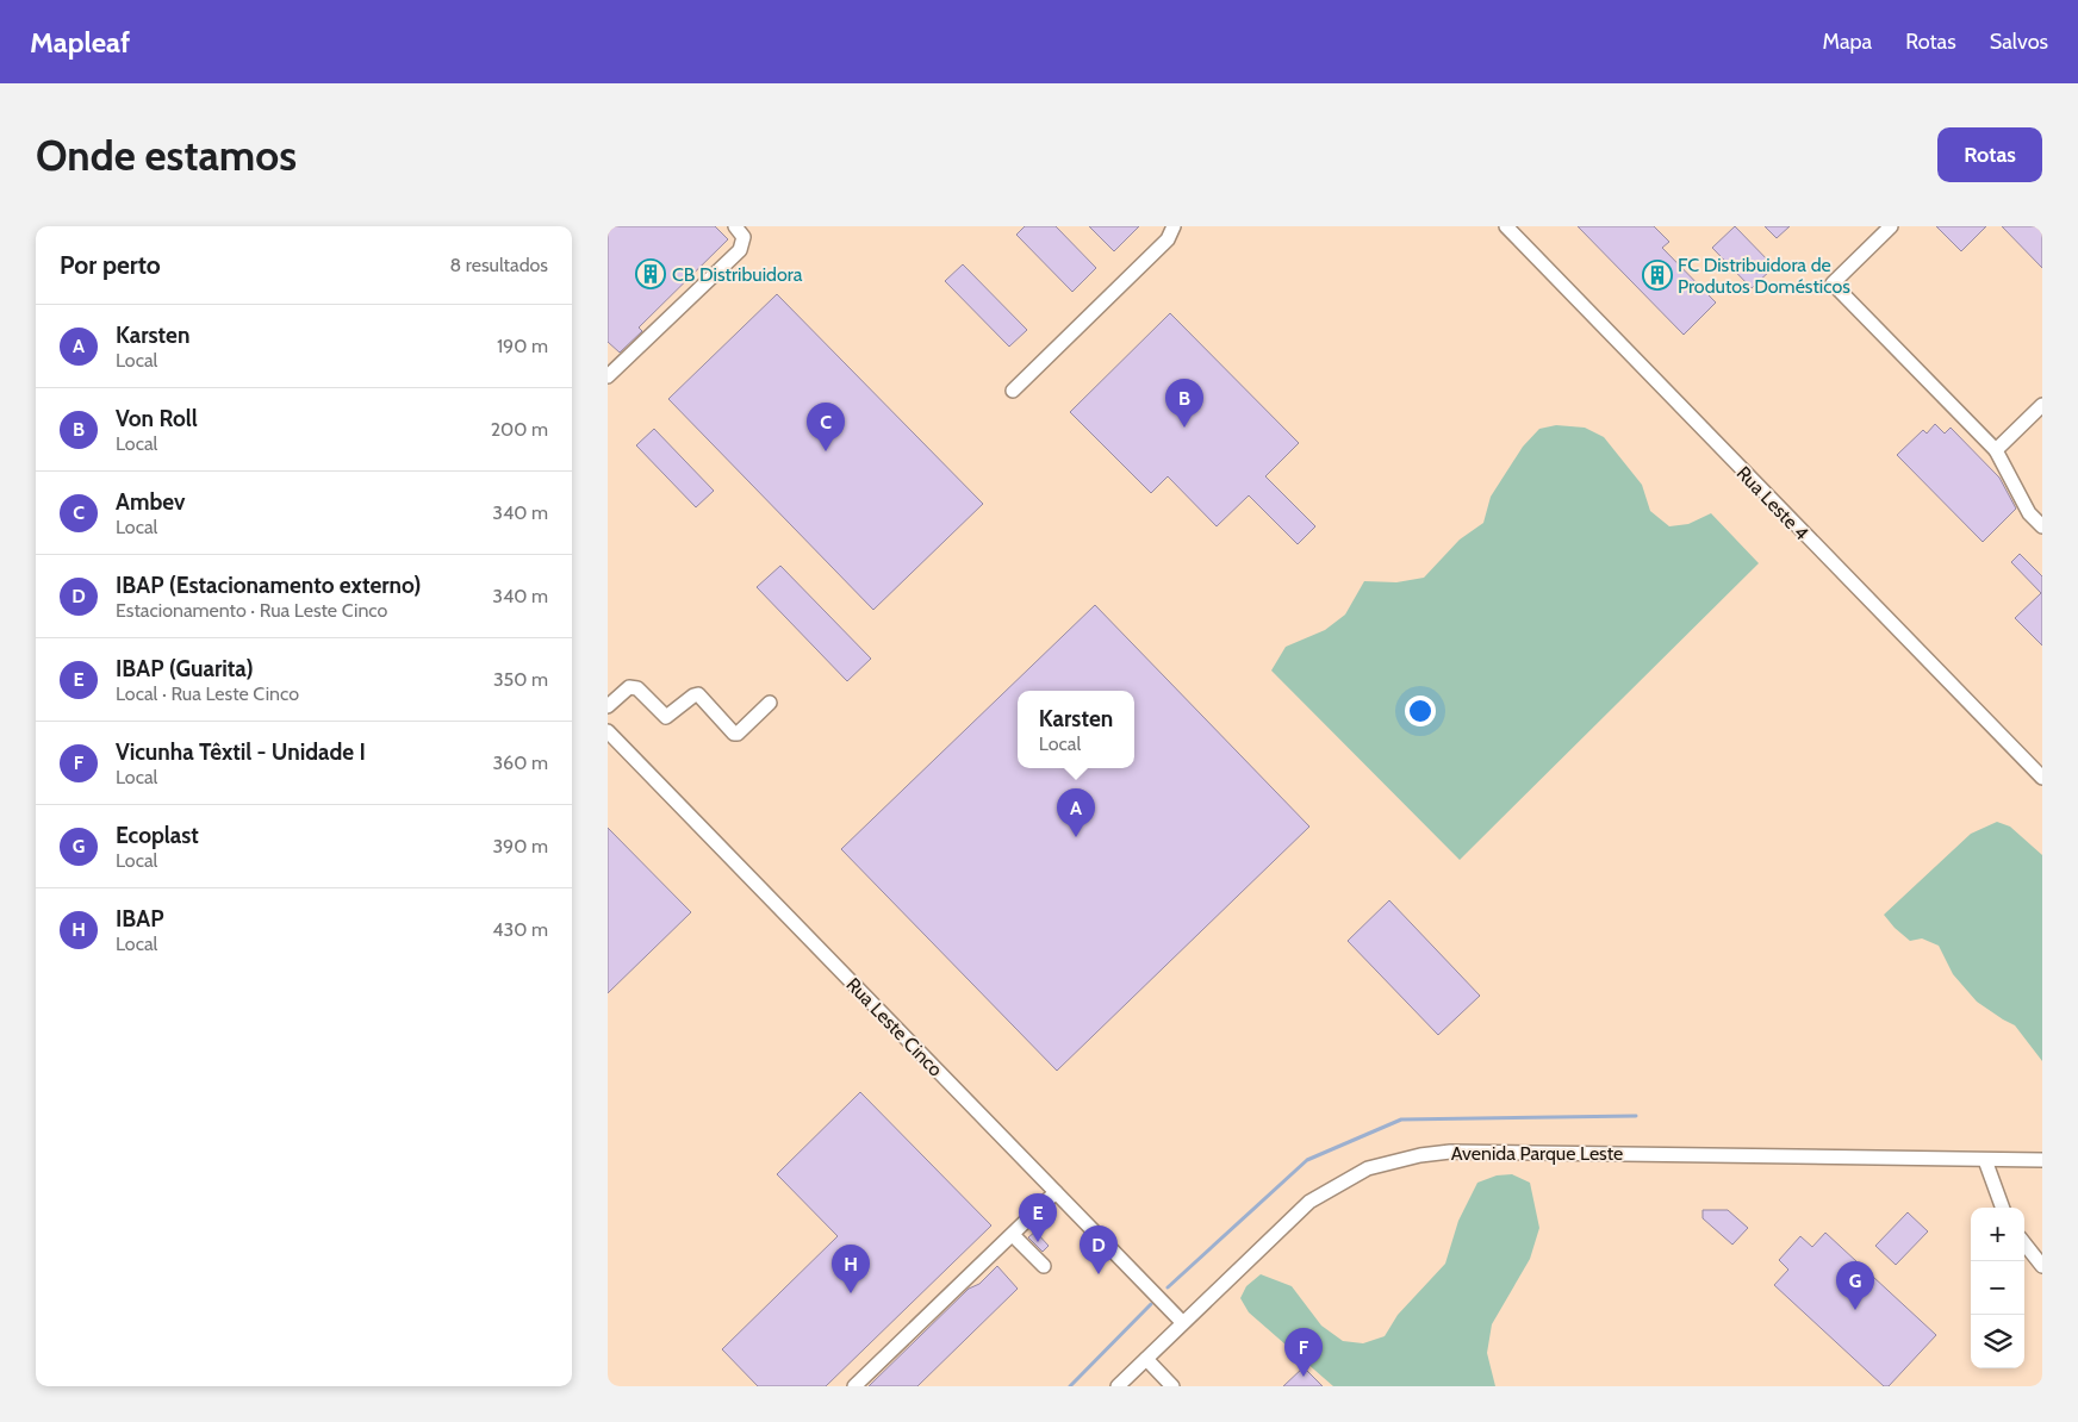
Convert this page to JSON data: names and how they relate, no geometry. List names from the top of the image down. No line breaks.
{"streets":{"street":["Rua Leste 4","Rua Leste Cinco","Avenida Parque Leste"]},"crossings":[["Rua Leste Cinco","Avenida Parque Leste"]],"places":{"building":["CB Distribuidora","FC Distribuidora de Produtos Domésticos"]},"page":{"header":"Mapleaf","nav":["Mapa","Rotas","Salvos"],"buttons":"Rotas","title":"Onde estamos","heading":["Por perto","8 resultados"],"list":[{"mark":"A","name":"Karsten","note":"Local","value":"190 m"},{"mark":"B","name":"Von Roll","note":"Local","value":"200 m"},{"mark":"C","name":"Ambev","note":"Local","value":"340 m"},{"mark":"D","name":"IBAP (Estacionamento externo)","note":"Estacionamento · Rua Leste Cinco","value":"340 m"},{"mark":"E","name":"IBAP (Guarita)","note":"Local · Rua Leste Cinco","value":"350 m"},{"mark":"F","name":"Vicunha Têxtil - Unidade I","note":"Local","value":"360 m"},{"mark":"G","name":"Ecoplast","note":"Local","value":"390 m"},{"mark":"H","name":"IBAP","note":"Local","value":"430 m"}],"pins":["B","C","A","E","D","H","G","F"],"popup":["Karsten","Local"],"map_buttons":["+","−"]}}
